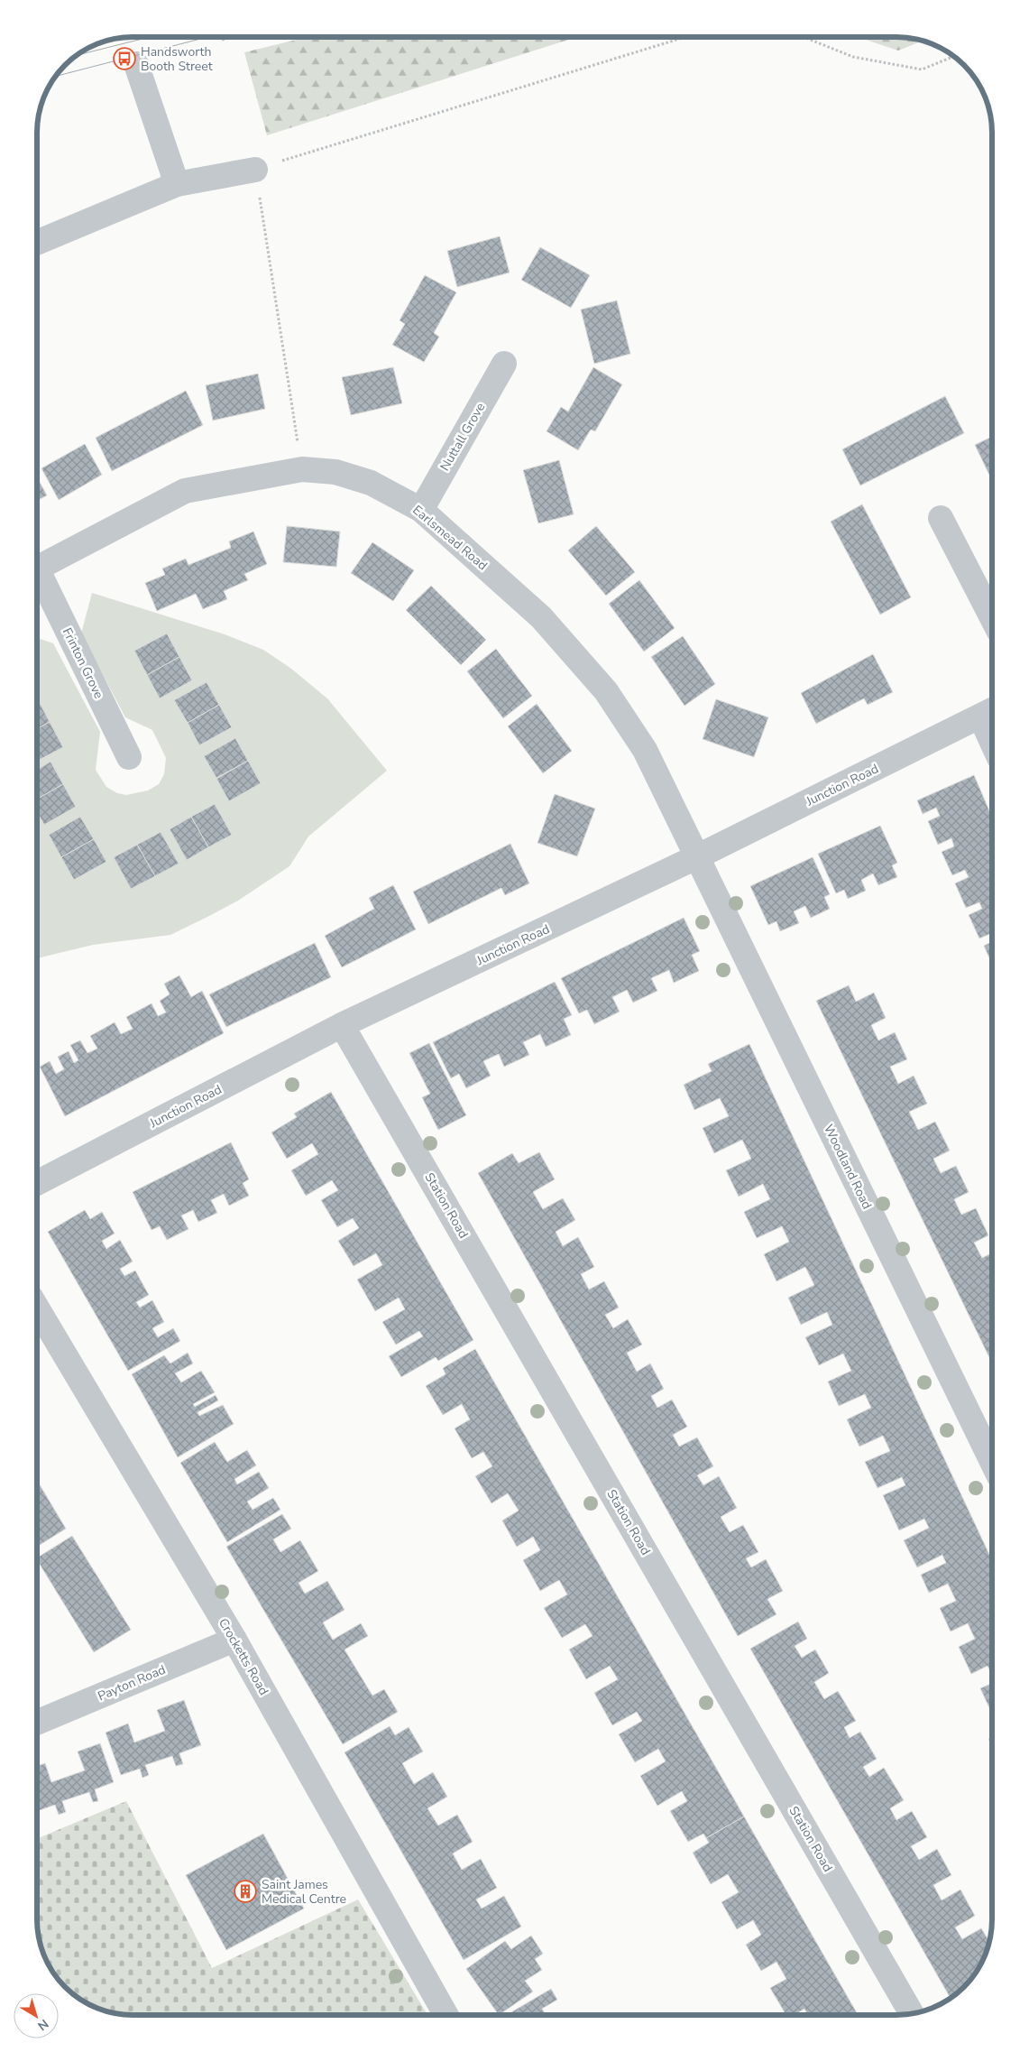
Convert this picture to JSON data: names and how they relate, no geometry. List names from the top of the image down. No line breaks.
{"streets":{"street":["Nuttall Grove","Earlsmead Road","Frinton Grove","Junction Road","Woodland Road","Station Road","Crocketts Road","Payton Road"]},"crossings":[["Nuttall Grove","Earlsmead Road"],["Earlsmead Road","Junction Road"],["Earlsmead Road","Woodland Road"],["Junction Road","Woodland Road"],["Junction Road","Station Road"],["Crocketts Road","Payton Road"]],"places":{"bus stop":["Handsworth Booth Street"],"building":["Saint James Medical Centre"]},"north":"bottom right"}
